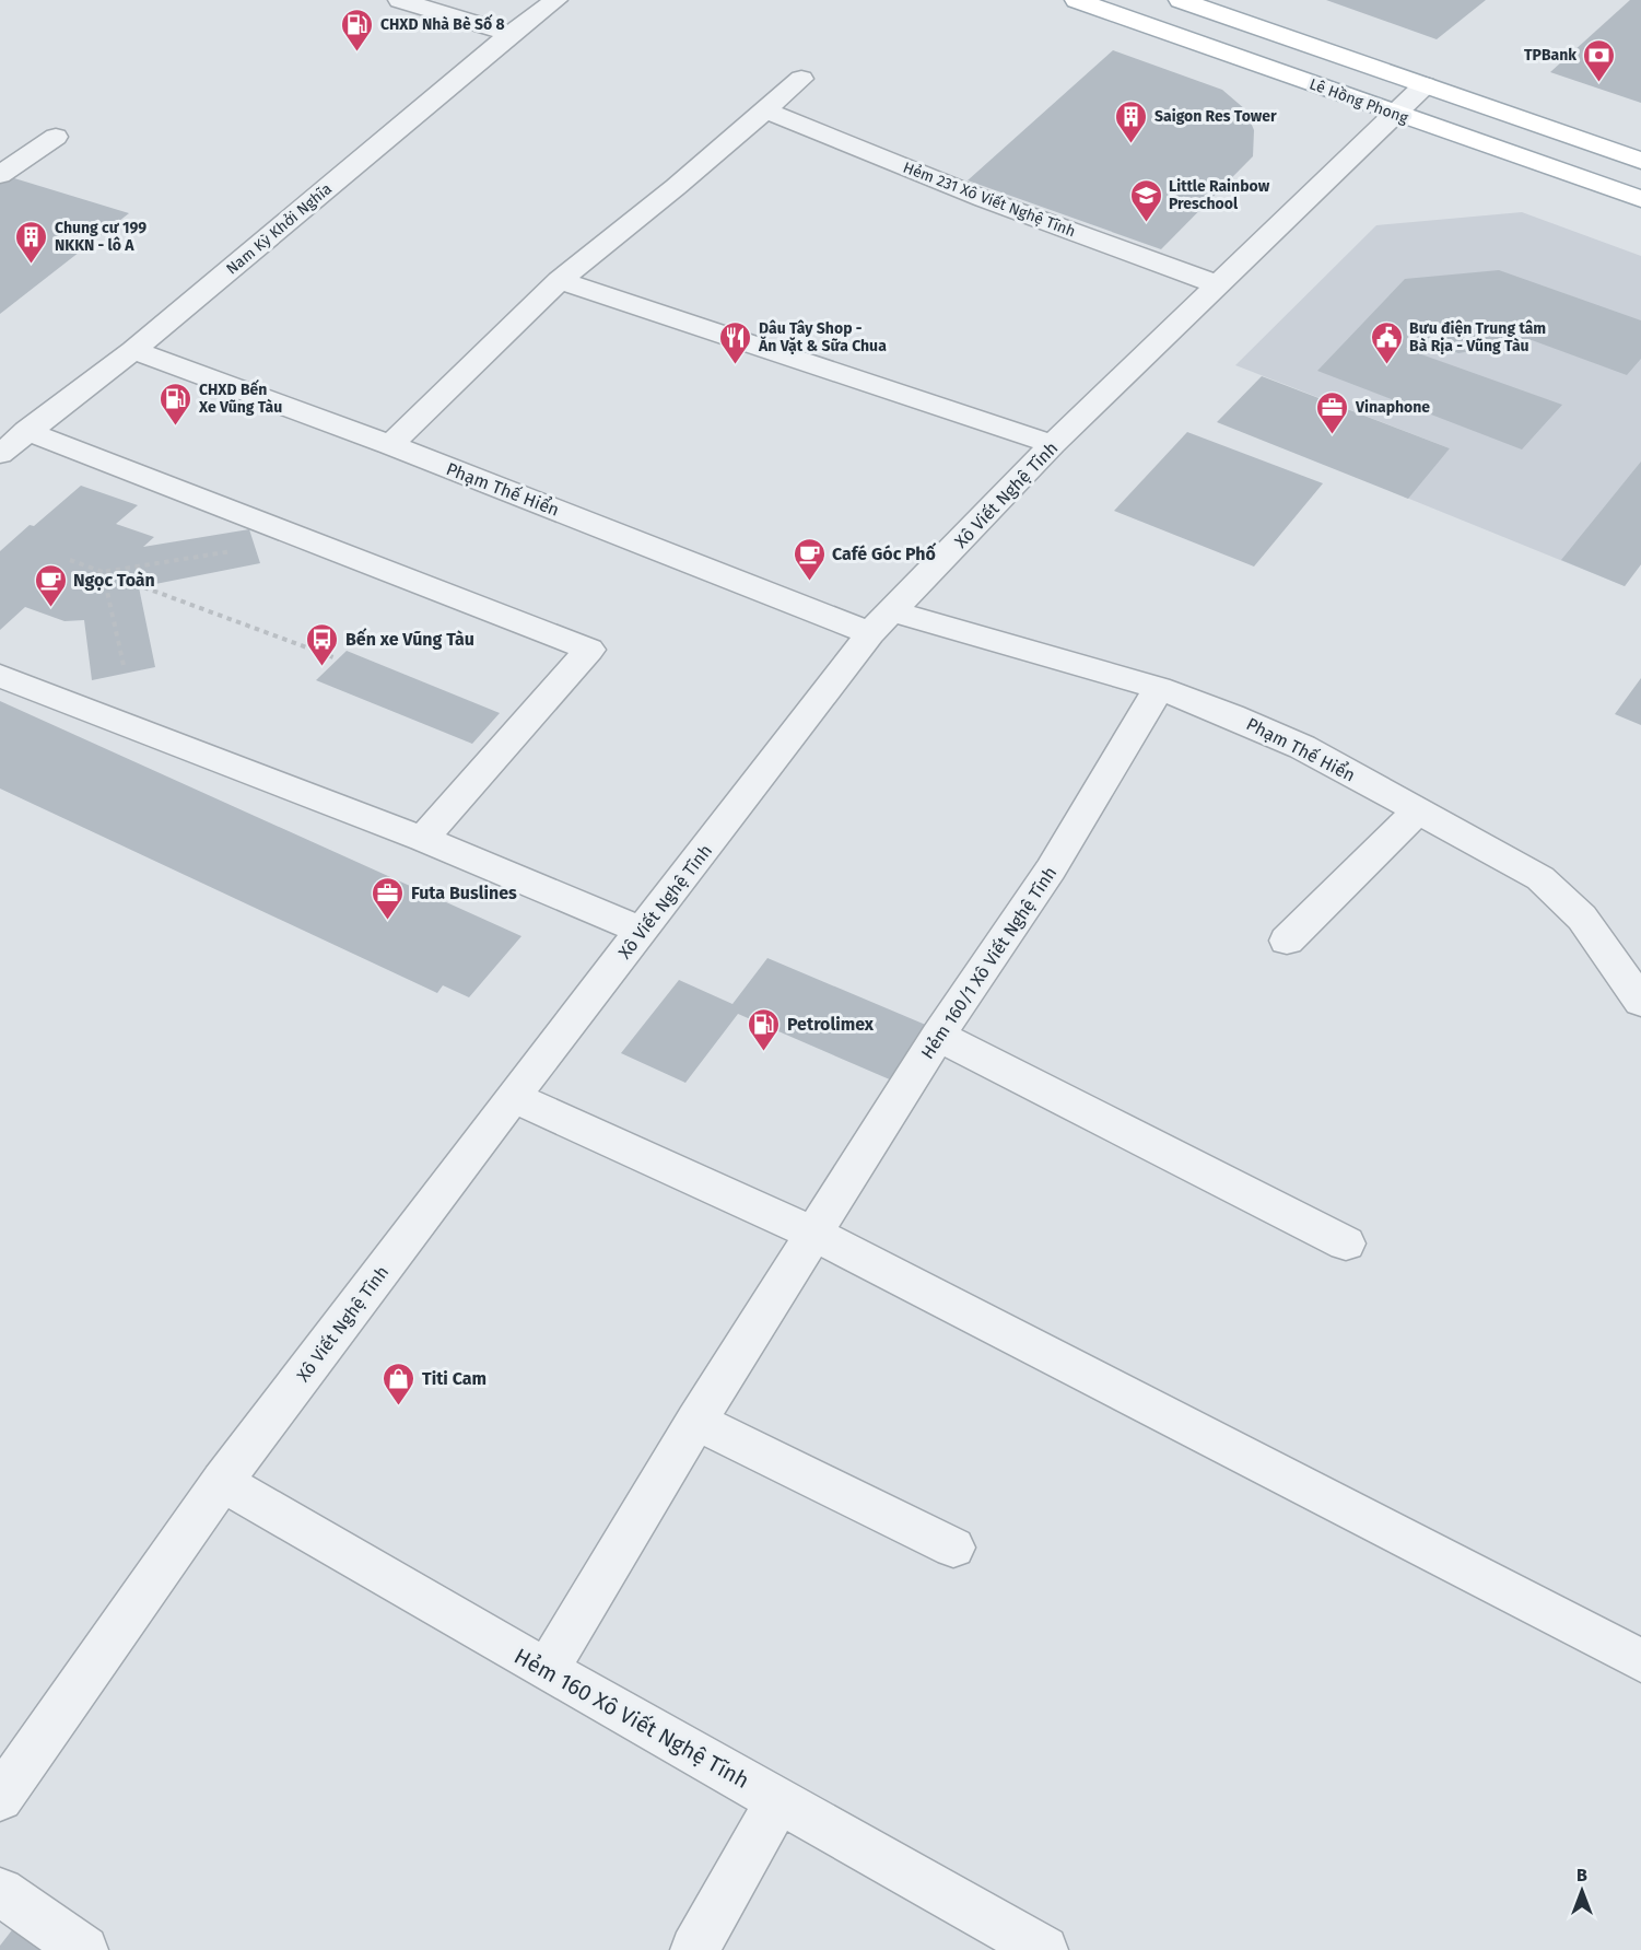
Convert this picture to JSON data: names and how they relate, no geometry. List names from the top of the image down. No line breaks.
{"streets":{"main road":["Lê Hồng Phong"],"street":["Hẻm 231 Xô Viết Nghệ Tĩnh","Nam Kỳ Khởi Nghĩa","Phạm Thế Hiển","Xô Viết Nghệ Tĩnh","Hẻm 160/1 Xô Viết Nghệ Tĩnh","Hẻm 160 Xô Viết Nghệ Tĩnh"]},"crossings":[["Lê Hồng Phong","Xô Viết Nghệ Tĩnh"],["Hẻm 231 Xô Viết Nghệ Tĩnh","Xô Viết Nghệ Tĩnh"],["Nam Kỳ Khởi Nghĩa","Phạm Thế Hiển"],["Phạm Thế Hiển","Xô Viết Nghệ Tĩnh"],["Phạm Thế Hiển","Hẻm 160/1 Xô Viết Nghệ Tĩnh"],["Xô Viết Nghệ Tĩnh","Hẻm 160 Xô Viết Nghệ Tĩnh"],["Hẻm 160/1 Xô Viết Nghệ Tĩnh","Hẻm 160 Xô Viết Nghệ Tĩnh"]],"places":{"fuel station":["CHXD Nhà Bè Số 8","CHXD Bến Xe Vũng Tàu","Petrolimex"],"bank":["TPBank"],"building":["Saigon Res Tower","Chung cư 199 NKKN - lô A"],"school or university":["Little Rainbow Preschool"],"restaurant":["Dâu Tây Shop - Ăn Vặt & Sữa Chua"],"public building":["Bưu điện Trung tâm Bà Rịa - Vũng Tàu"],"office":["Vinaphone","Futa Buslines"],"cafe":["Café Góc Phố","Ngọc Toàn"],"bus stop":["Bến xe Vũng Tàu"],"shop":["Titi Cam"]},"north":"top"}
